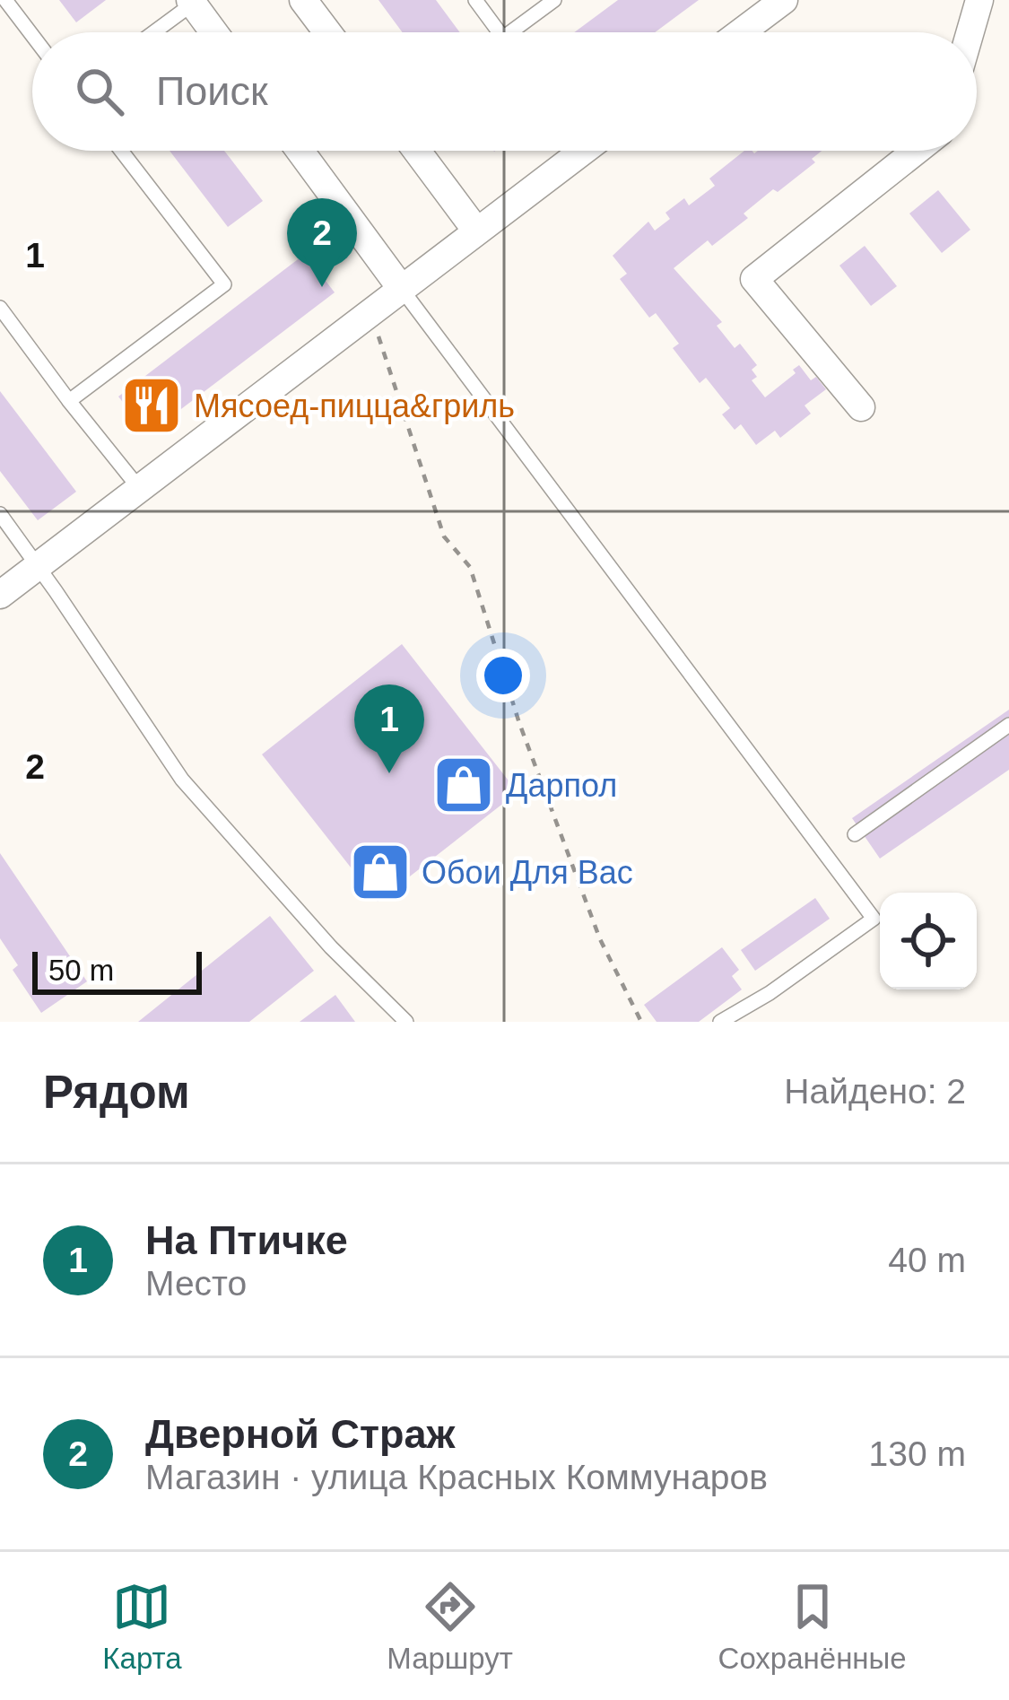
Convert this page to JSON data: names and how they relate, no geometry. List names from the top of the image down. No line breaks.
{"places":{"restaurant":["Мясоед-пицца&гриль"],"shop":["Дарпол","Обои Для Вас"]},"scale_bar":"50 m","page":{"search":"Поиск","pins":["2","1"],"scale":"50 m","heading":["Рядом","Найдено: 2"],"list":[{"mark":"1","name":"На Птичке","note":"Место","value":"40 m"},{"mark":"2","name":"Дверной Страж","note":"Магазин · улица Красных Коммунаров","value":"130 m"}],"nav":["Карта","Маршрут","Сохранённые"]},"grid":{"rows":["1","2"]}}
